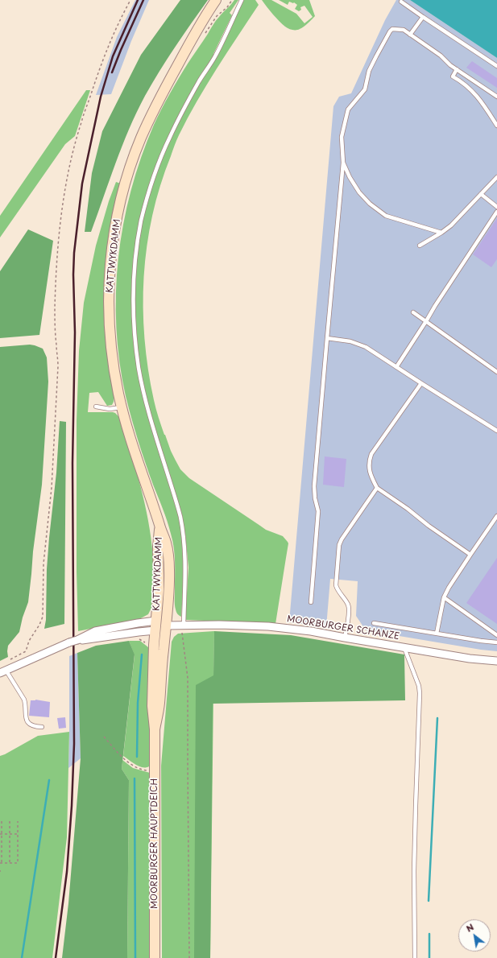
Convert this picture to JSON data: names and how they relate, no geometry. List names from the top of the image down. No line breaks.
{"streets":{"main road":["KATTWYKDAMM","MOORBURGER HAUPTDEICH"],"street":["MOORBURGER SCHANZE"]},"crossings":[["KATTWYKDAMM","MOORBURGER SCHANZE"],["KATTWYKDAMM","MOORBURGER HAUPTDEICH"],["MOORBURGER SCHANZE","MOORBURGER HAUPTDEICH"]],"north":"top left"}
